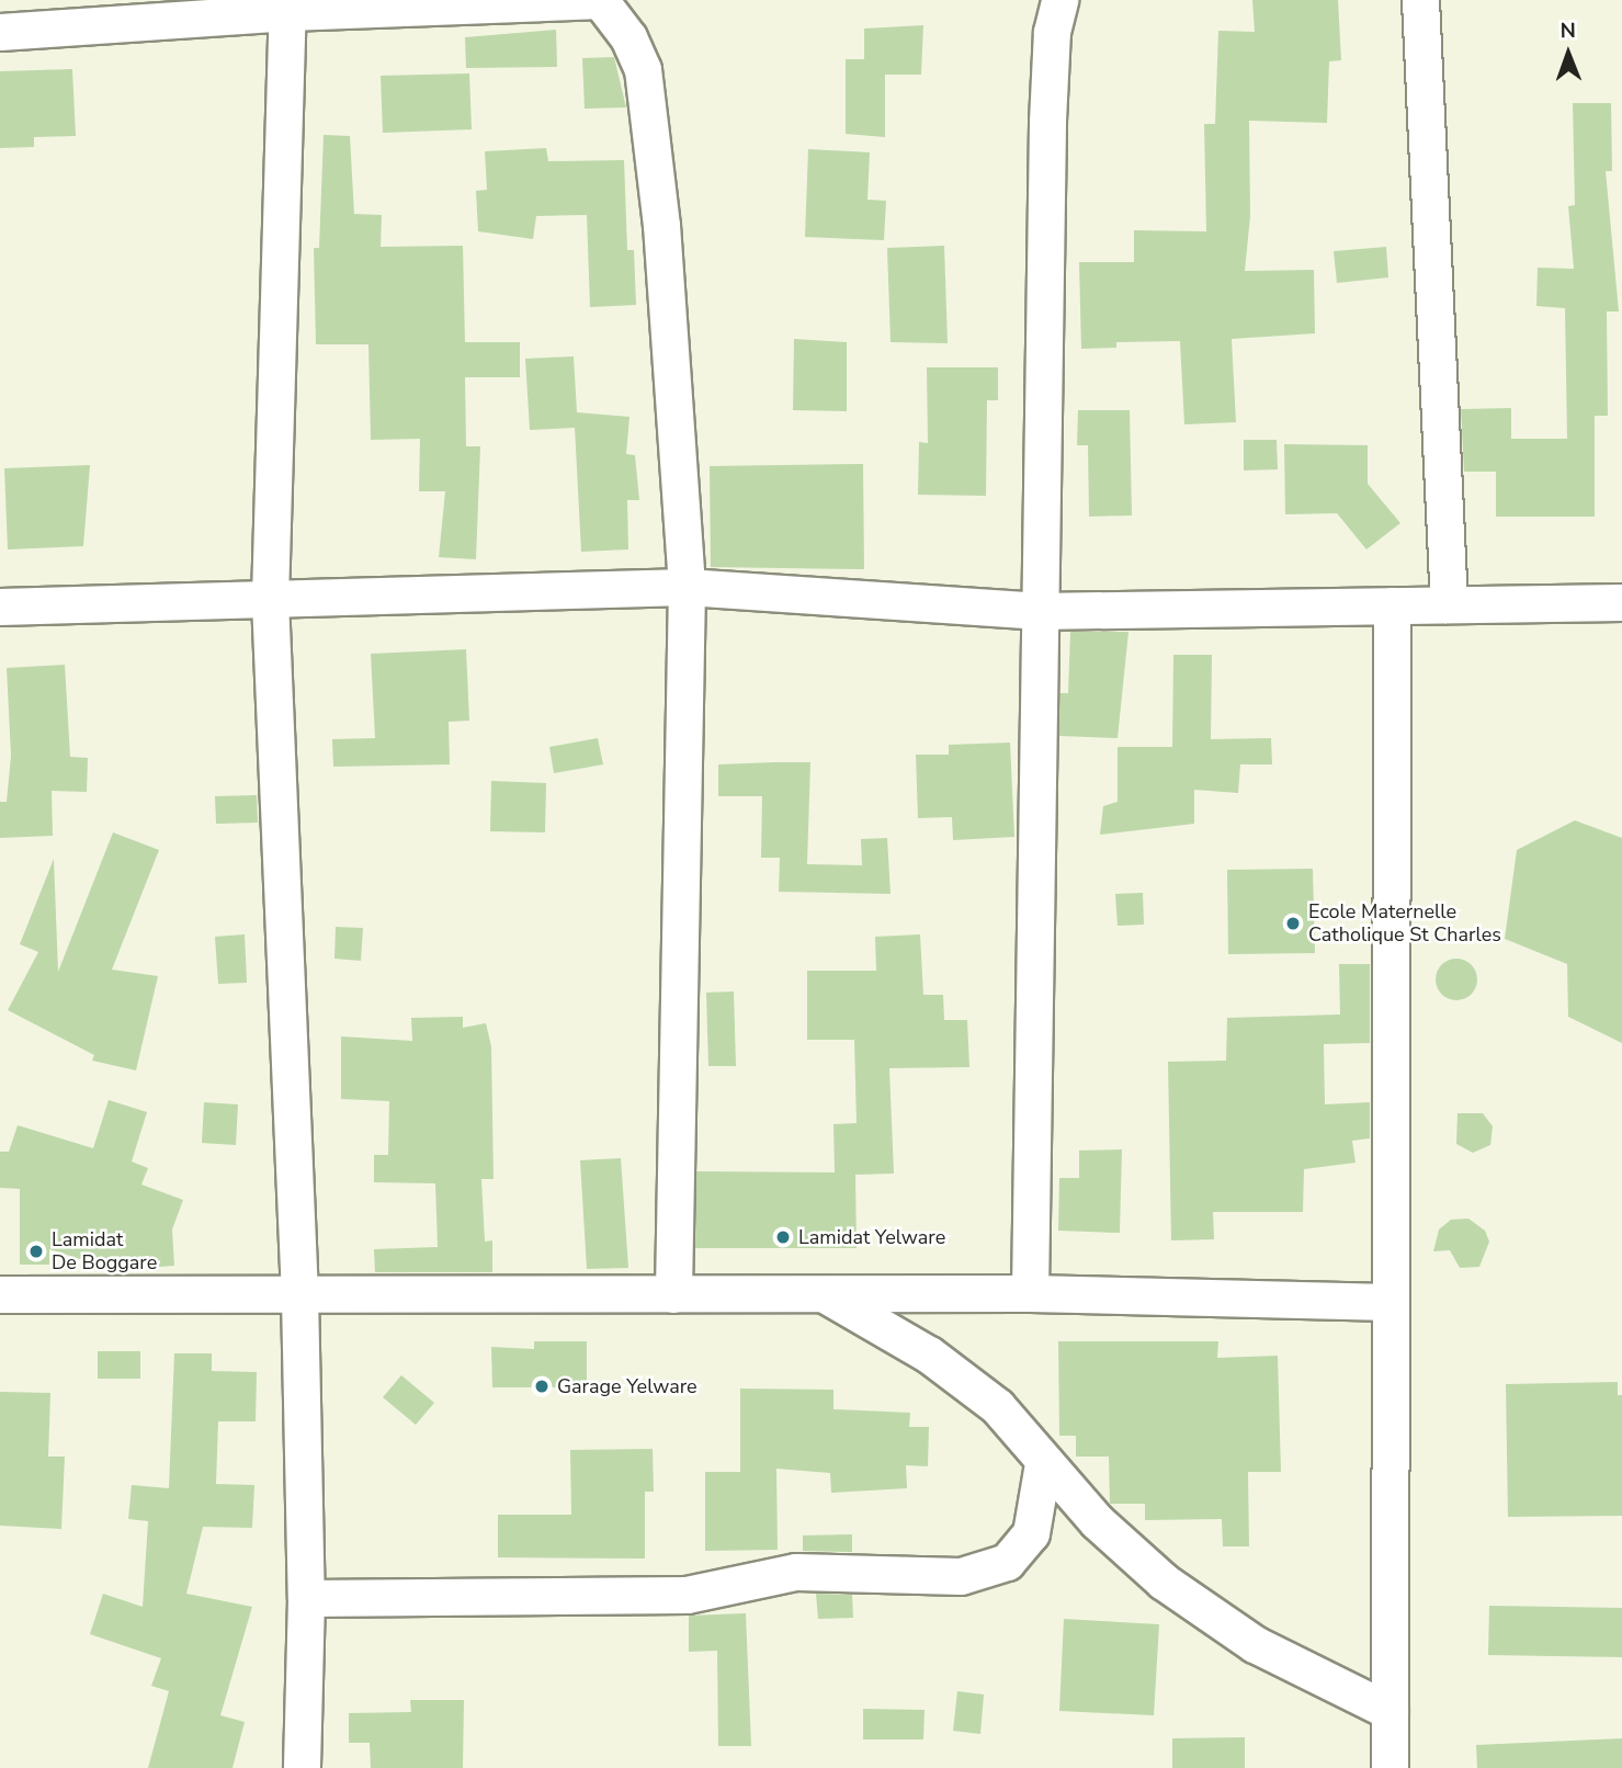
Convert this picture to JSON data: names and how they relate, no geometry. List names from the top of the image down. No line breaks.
{"places":["Ecole Maternelle Catholique St Charles","Lamidat Yelware","Lamidat De Boggare","Garage Yelware"],"north":"top"}
